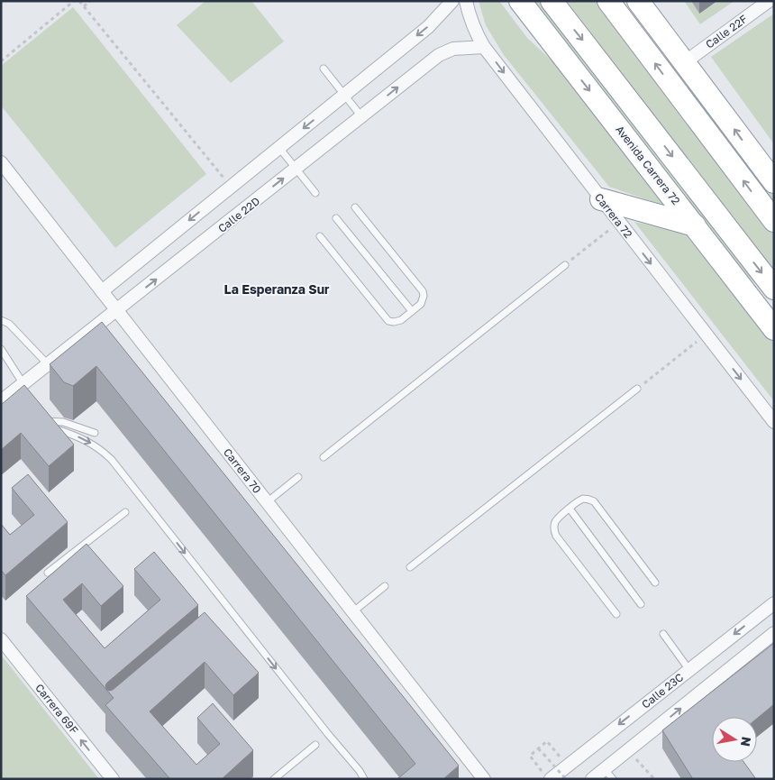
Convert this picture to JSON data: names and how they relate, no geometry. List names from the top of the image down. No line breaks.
{"streets":{"highway":["Avenida Carrera 72"],"street":["Calle 22F","Calle 22D","Carrera 72","Carrera 70","Calle 23C","Carrera 69F"]},"crossings":[["Calle 22D","Carrera 72"],["Calle 22D","Carrera 70"]],"one_way":["Carrera 72","Carrera 69F"],"districts":["La Esperanza Sur"],"north":"right"}
